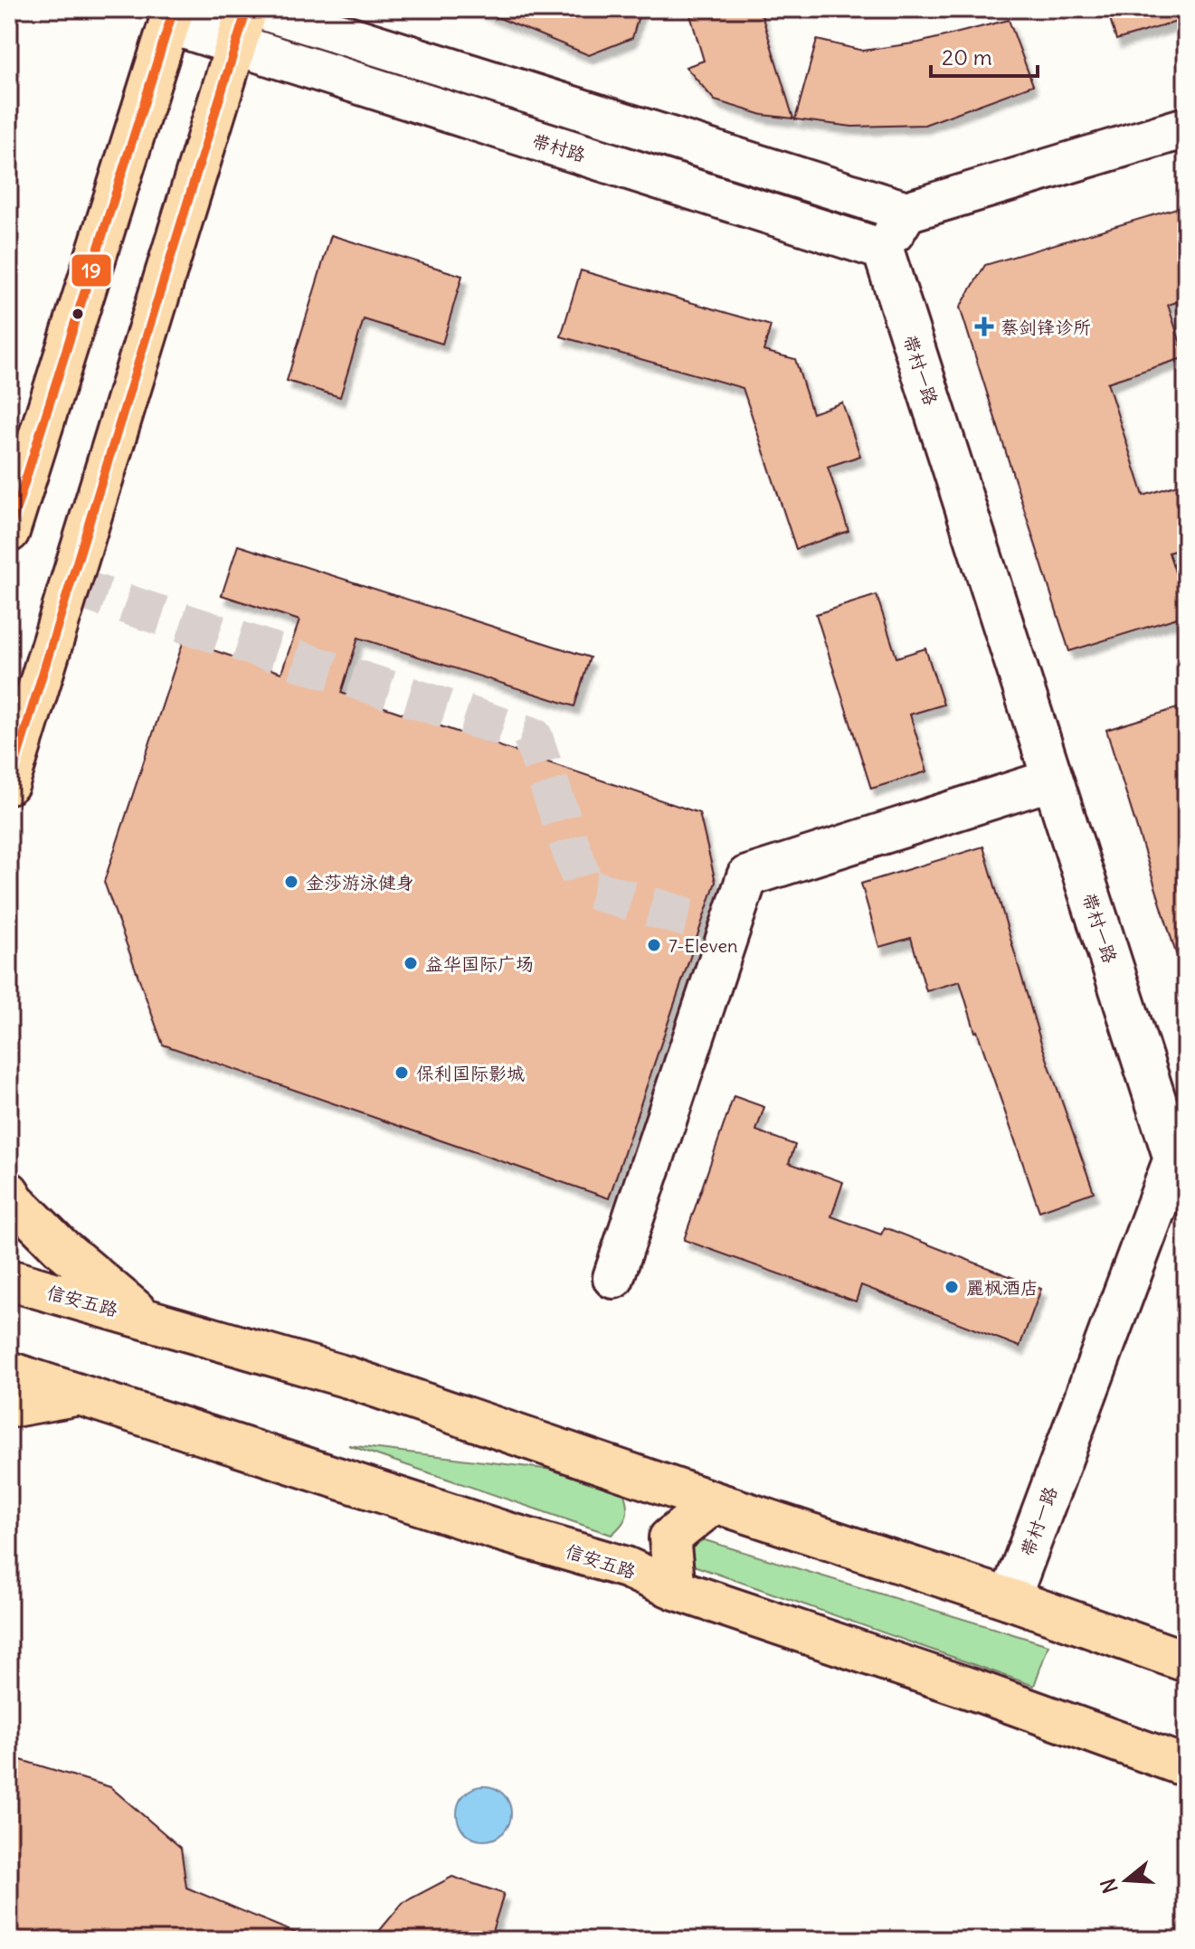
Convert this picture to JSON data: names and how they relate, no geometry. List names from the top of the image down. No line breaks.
{"streets":{"main road":["信安五路"],"street":["带村路","带村一路"]},"crossings":[["带村路","带村一路"],["带村一路","信安五路"]],"places":{"health":["蔡剑锋诊所"],"other":["金莎游泳健身","7-Eleven","益华国际广场","保利国际影城","麗枫酒店"]},"lines":["transit line 19"],"scale_bar":"20 m","north":"left"}
